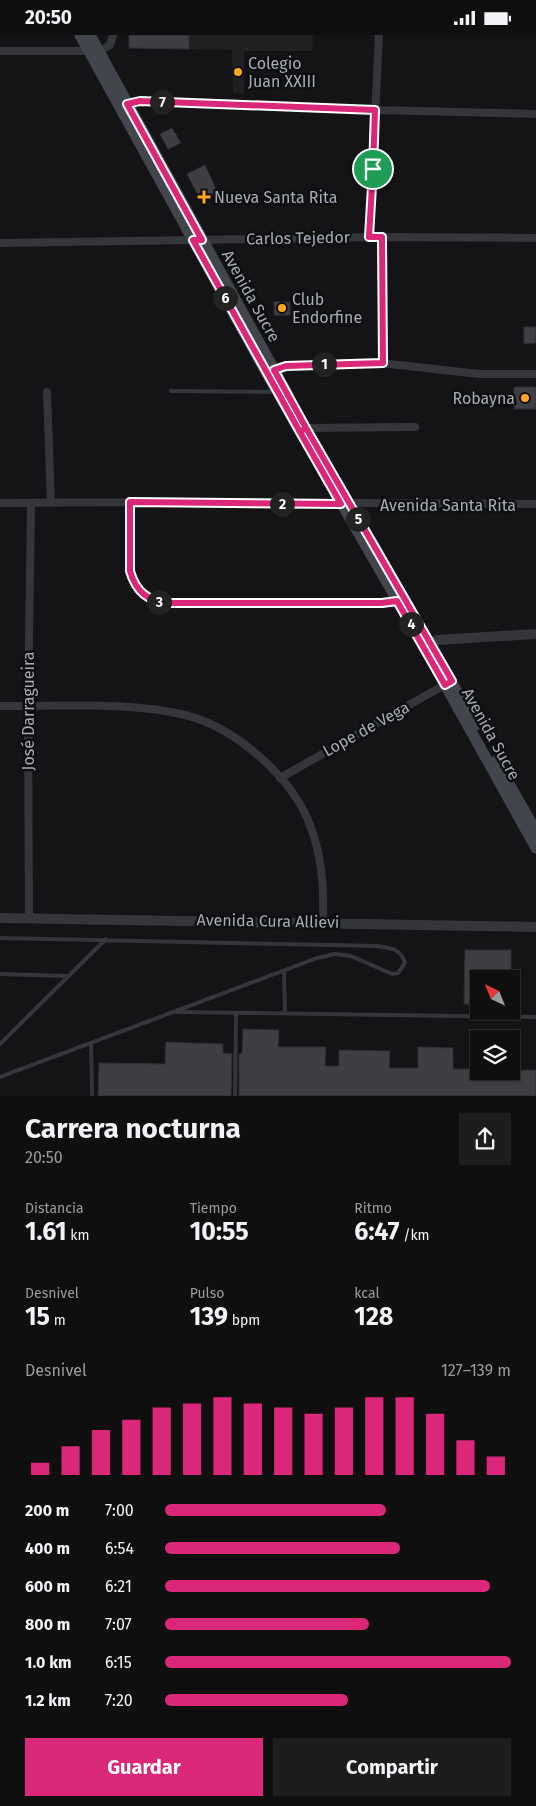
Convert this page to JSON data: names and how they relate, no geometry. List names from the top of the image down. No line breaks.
{"streets":{"main road":["Avenida Sucre"],"street":["Carlos Tejedor","Avenida Santa Rita","José Darragueira","Lope de Vega","Avenida Cura Allievi"]},"crossings":[["Carlos Tejedor","Avenida Sucre"],["Avenida Sucre","Avenida Santa Rita"],["Avenida Sucre","Lope de Vega"],["Avenida Santa Rita","José Darragueira"],["José Darragueira","Avenida Cura Allievi"]],"places":{"other":["Colegio Juan XXIII","Club Endorfine","Robayna"],"health":["Nueva Santa Rita"]},"north":"top left","page":{"status":"20:50","pins":["7","6","1","2","5","3","4"],"heading":["Carrera nocturna","20:50"],"stats":[["Distancia","1.61 km"],["Tiempo","10:55"],["Ritmo","6:47 /km"],["Desnivel","15 m"],["Pulso","139 bpm"],["kcal","128"]],"chart":["Desnivel","127–139 m"],"list":[{"name":"200 m","note":"7:00"},{"name":"400 m","note":"6:54"},{"name":"600 m","note":"6:21"},{"name":"800 m","note":"7:07"},{"name":"1.0 km","note":"6:15"},{"name":"1.2 km","note":"7:20"}],"buttons":["Guardar","Compartir"]}}
